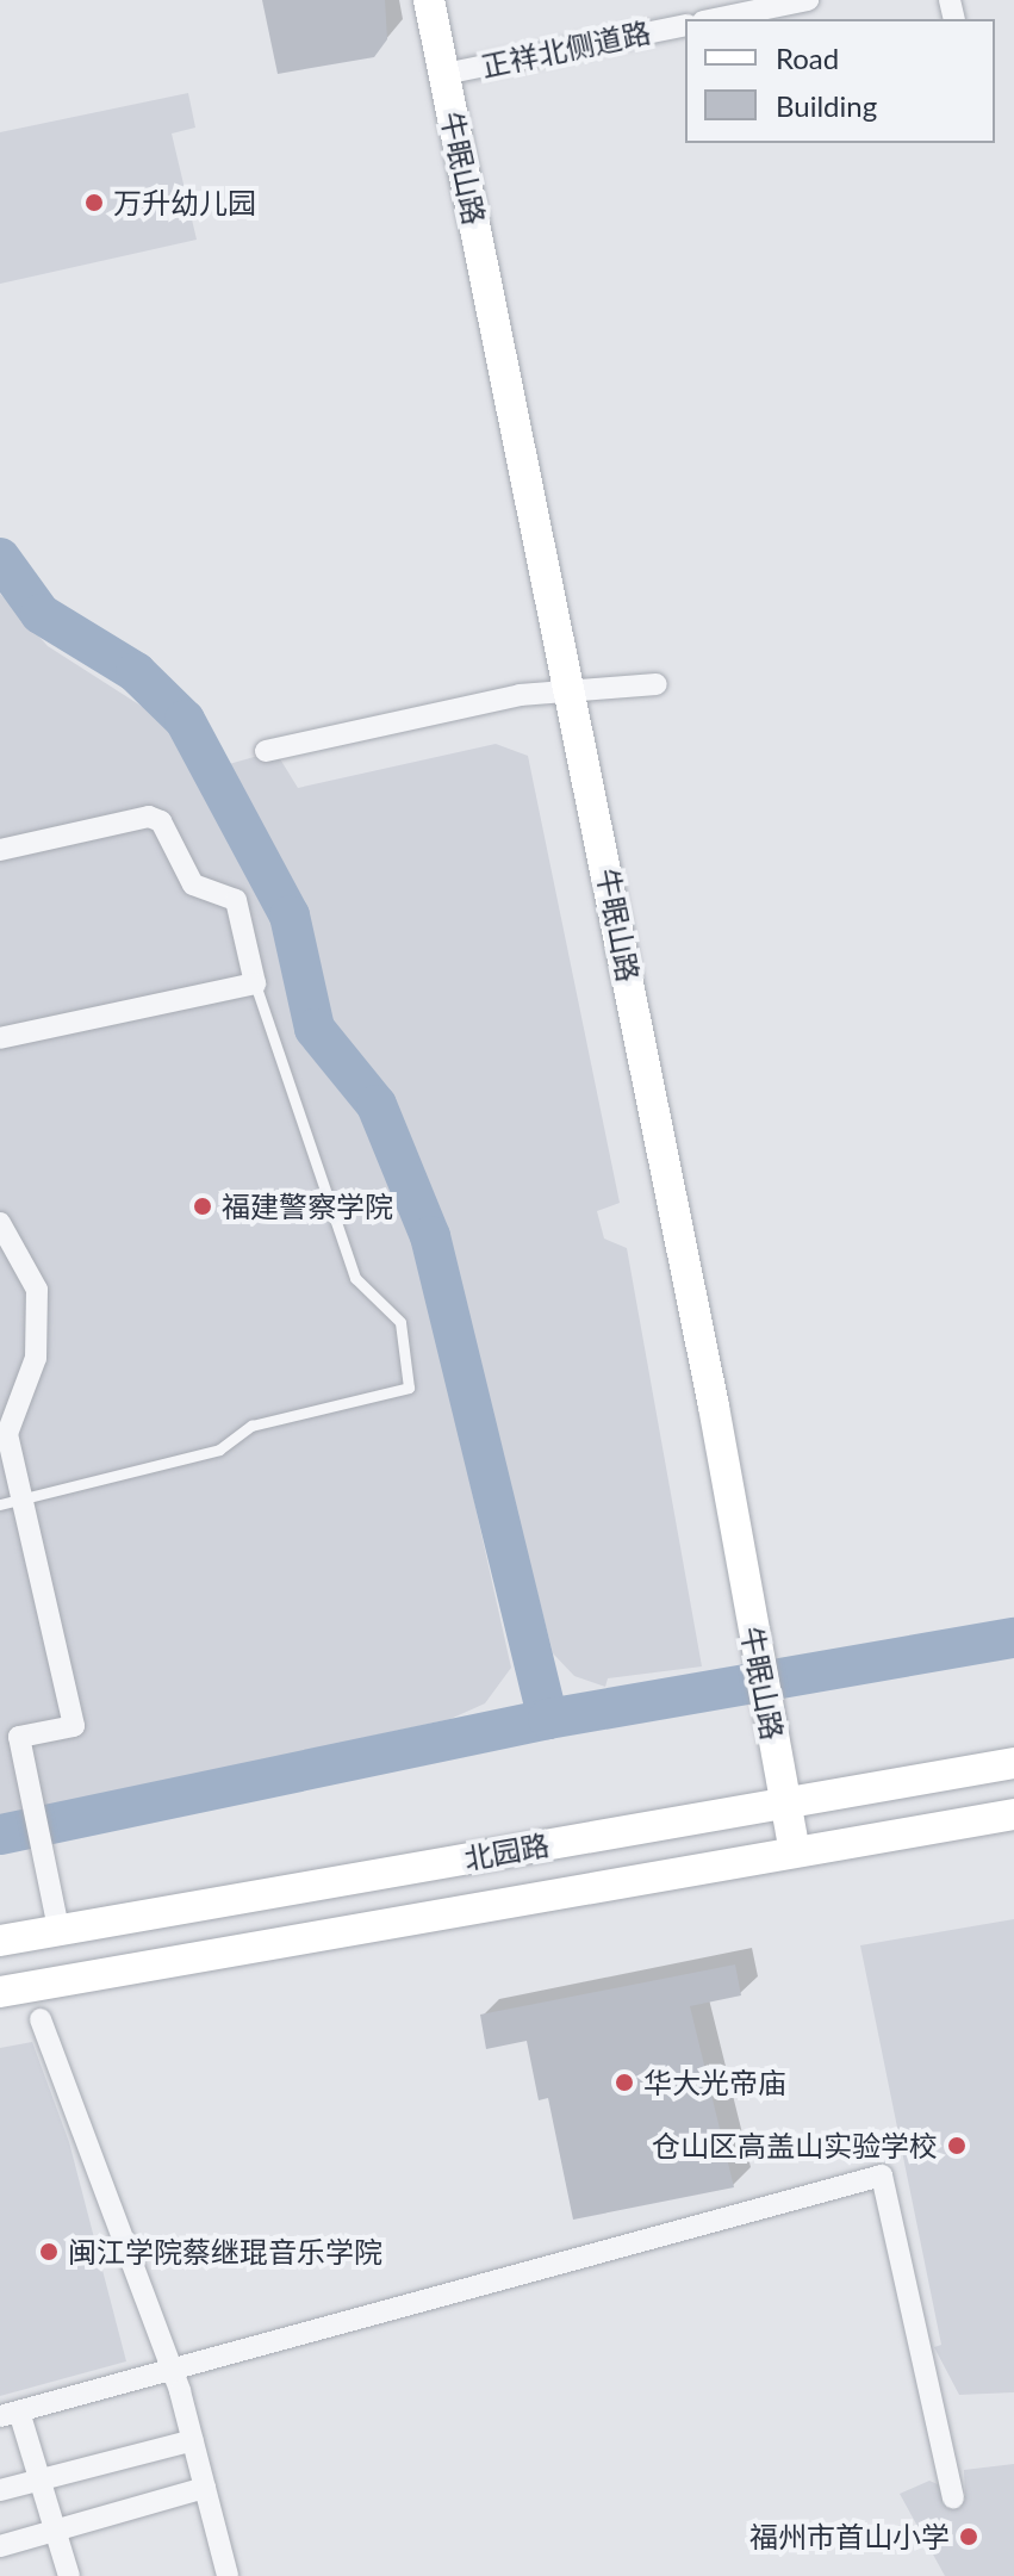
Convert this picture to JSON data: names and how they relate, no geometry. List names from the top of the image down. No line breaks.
{"streets":{"main road":["牛眠山路","北园路"],"street":["正祥北侧道路"]},"crossings":[["正祥北侧道路","牛眠山路"],["牛眠山路","北园路"]],"places":["万升幼儿园","福建警察学院","华大光帝庙","仓山区高盖山实验学校","闽江学院蔡继琨音乐学院","福州市首山小学"],"legend":["Road","Building"]}
